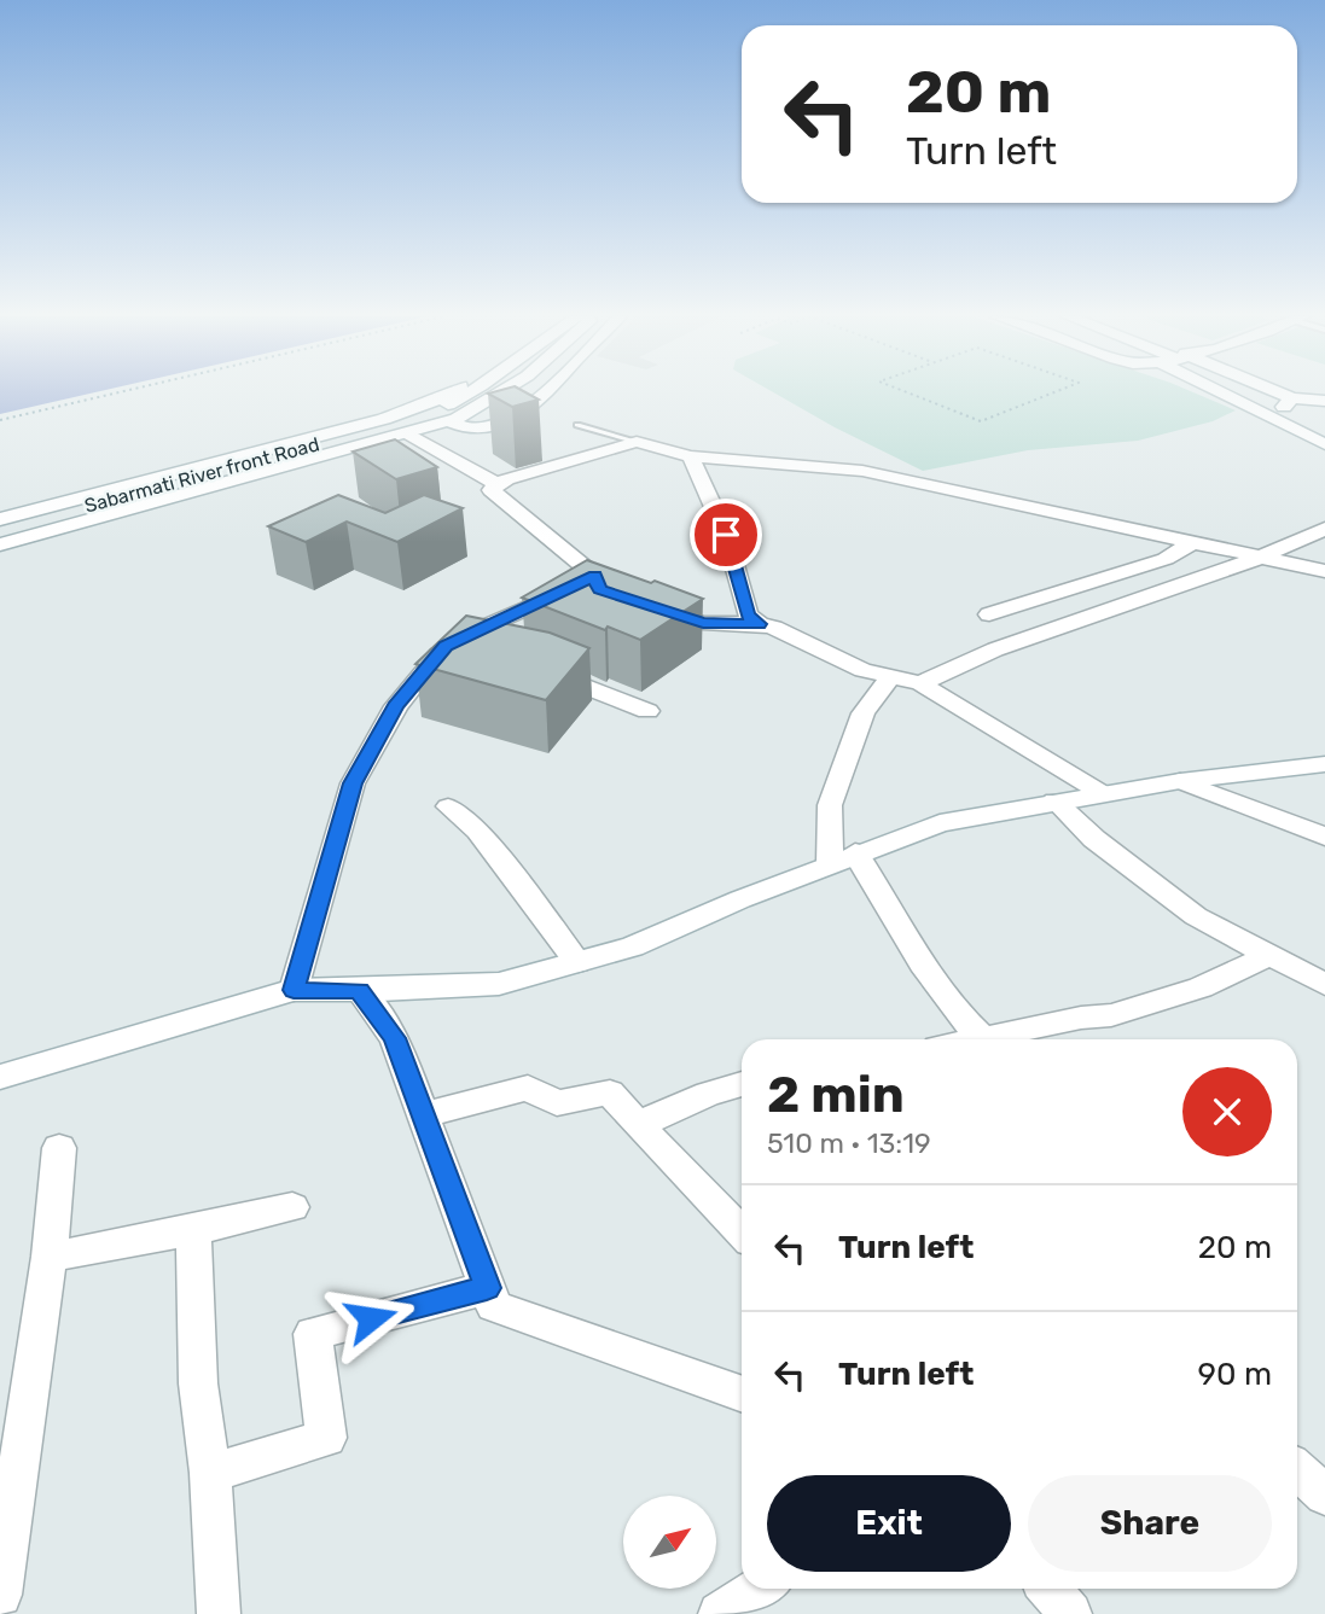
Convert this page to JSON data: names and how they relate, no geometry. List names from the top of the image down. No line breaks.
{"streets":{"street":["Sabarmati River front Road"]},"north":"top right","page":{"turn":["20 m","Turn left"],"heading":["2 min","510 m · 13:19"],"list":[{"name":"Turn left","value":"20 m"},{"name":"Turn left","value":"90 m"}],"buttons":["Exit","Share"]}}
